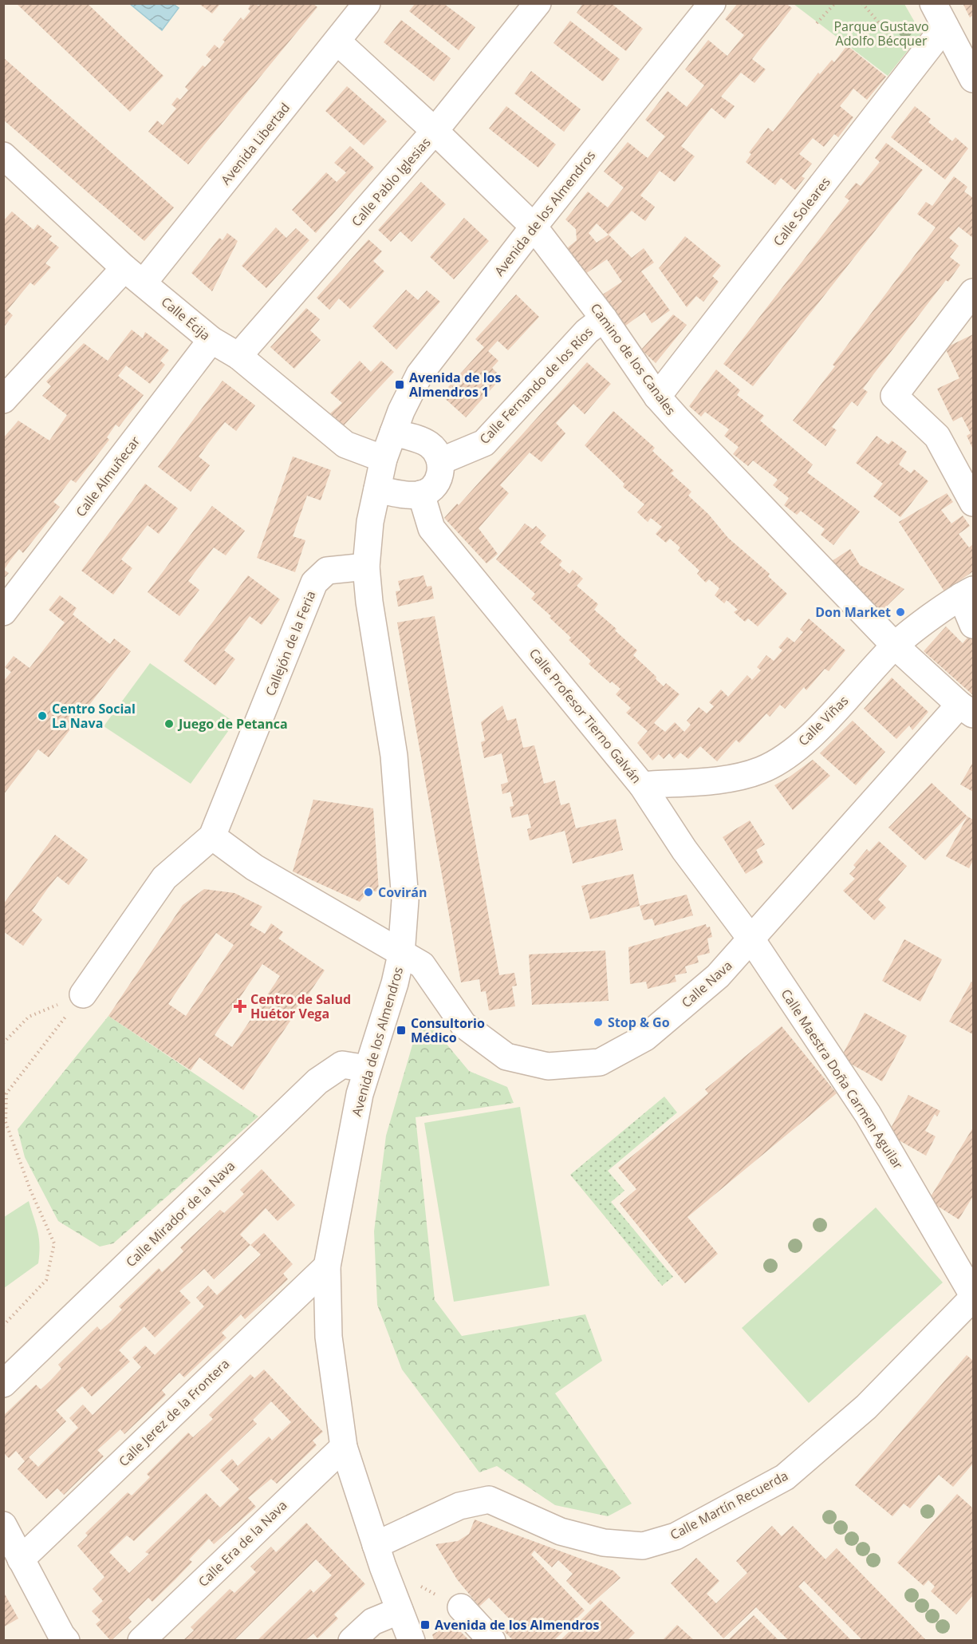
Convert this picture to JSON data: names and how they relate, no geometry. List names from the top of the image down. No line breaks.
{"streets":{"street":["Avenida Libertad","Calle Pablo Iglesias","Calle Soleares","Avenida de los Almendros","Calle Écija","Camino de los Canales","Calle Fernando de los Ríos","Calle Almuñecar","Callejón de la Feria","Calle Profesor Tierno Galván","Calle Viñas","Calle Nava","Calle Maestra Doña Carmen Aguilar","Calle Mirador de la Nava","Calle Jerez de la Frontera","Calle Martín Recuerda","Calle Era de la Nava"]},"crossings":[["Avenida Libertad","Calle Écija"],["Avenida Libertad","Camino de los Canales"],["Calle Pablo Iglesias","Calle Écija"],["Calle Pablo Iglesias","Camino de los Canales"],["Calle Soleares","Camino de los Canales"],["Avenida de los Almendros","Calle Écija"],["Avenida de los Almendros","Camino de los Canales"],["Avenida de los Almendros","Calle Fernando de los Ríos"],["Avenida de los Almendros","Callejón de la Feria"],["Avenida de los Almendros","Calle Profesor Tierno Galván"],["Avenida de los Almendros","Calle Nava"],["Avenida de los Almendros","Calle Mirador de la Nava"],["Avenida de los Almendros","Calle Jerez de la Frontera"],["Avenida de los Almendros","Calle Martín Recuerda"],["Avenida de los Almendros","Calle Era de la Nava"],["Calle Écija","Calle Fernando de los Ríos"],["Calle Écija","Calle Almuñecar"],["Calle Écija","Calle Profesor Tierno Galván"],["Camino de los Canales","Calle Fernando de los Ríos"],["Camino de los Canales","Calle Viñas"],["Camino de los Canales","Calle Nava"],["Calle Fernando de los Ríos","Calle Profesor Tierno Galván"],["Calle Profesor Tierno Galván","Calle Viñas"],["Calle Profesor Tierno Galván","Calle Nava"],["Calle Profesor Tierno Galván","Calle Maestra Doña Carmen Aguilar"],["Calle Nava","Calle Maestra Doña Carmen Aguilar"],["Calle Maestra Doña Carmen Aguilar","Calle Martín Recuerda"]],"parks":["Parque Gustavo Adolfo Bécquer"],"places":{"transit":["Avenida de los Almendros 1","Consultorio Médico","Avenida de los Almendros"],"other":["Don Market","Centro Social La Nava","Juego de Petanca","Covirán","Stop & Go"],"health":["Centro de Salud Huétor Vega"]}}
